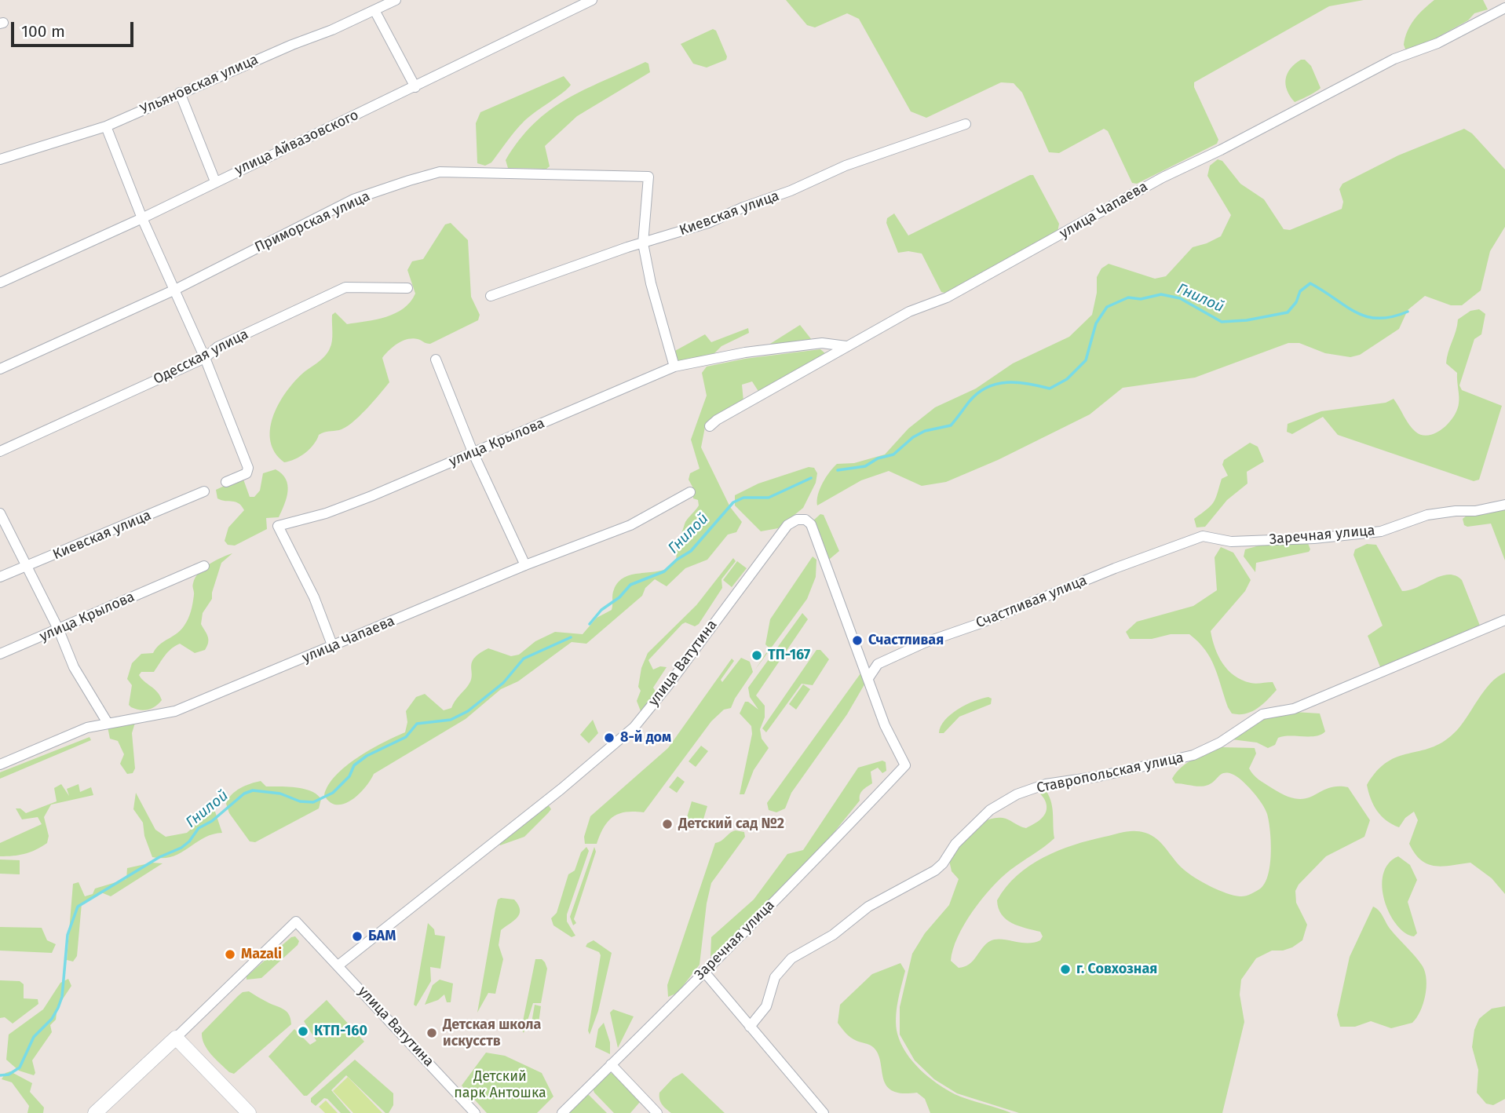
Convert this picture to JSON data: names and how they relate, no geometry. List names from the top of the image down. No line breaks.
{"streets":{"street":["Ульяновская улица","улица Айвазовского","улица Чапаева","Киевская улица","Приморская улица","Одесская улица","улица Крылова","Заречная улица","Счастливая улица","улица Ватутина","Ставропольская улица"]},"crossings":[["улица Чапаева","улица Крылова"],["Киевская улица","Приморская улица"],["Заречная улица","Счастливая улица"],["Заречная улица","улица Ватутина"],["Счастливая улица","улица Ватутина"]],"water":["Гнилой"],"parks":["Детский парк Антошка"],"places":["Счастливая","ТП-167","8-й дом","Детский сад №2","БАМ","Mazali","г. Совхозная","КТП-160","Детская школа искусств"],"scale_bar":"100 m"}
